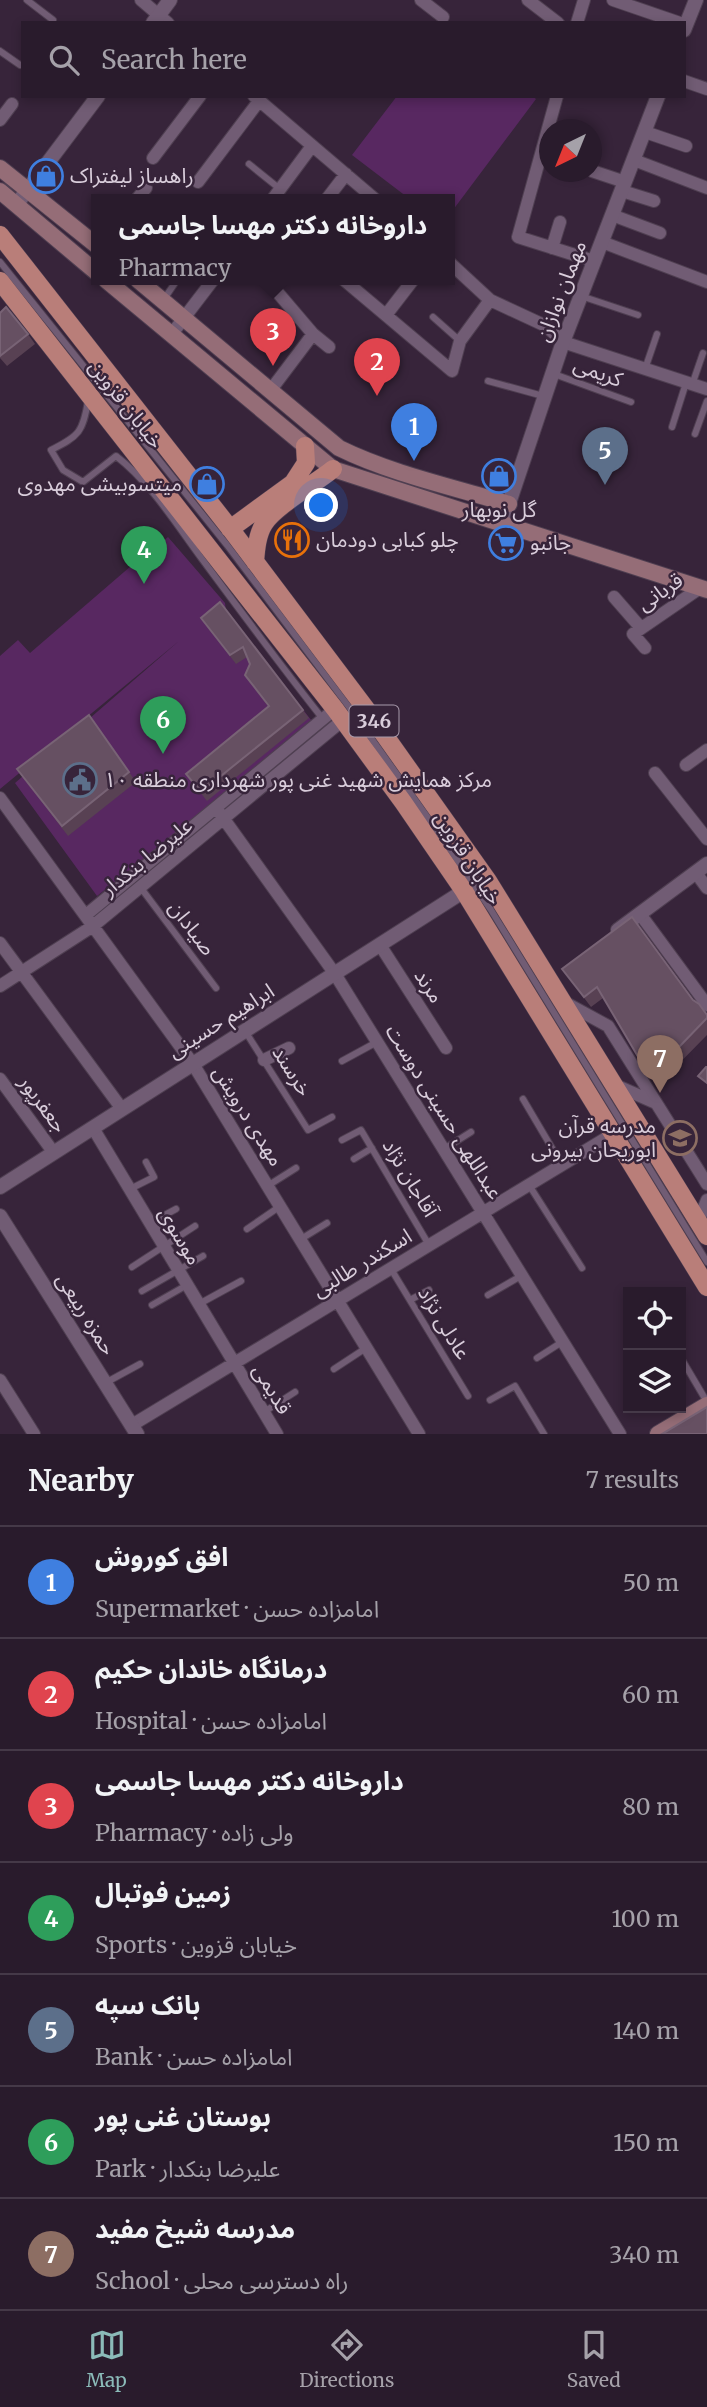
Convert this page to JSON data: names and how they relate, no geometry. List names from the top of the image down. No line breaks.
{"streets":{"main road":["خیابان قزوین","346"],"street":["مهمان نوازان","قربانی","علیرضا بنکدار","مرند","ابراهیم حسینی","جعفرپور","عبداللهی حسینی دوست","مهدی درویش","موسوی","اسکندر طالبی","حمزه ربیعی","قدیمی"],"lane":["کریمی","صیادان","خرسند","آقاجان نژاد","عادلی نژاد"]},"crossings":[["مهمان نوازان","کریمی"],["خیابان قزوین","علیرضا بنکدار"],["خیابان قزوین","ابراهیم حسینی"],["خیابان قزوین","اسکندر طالبی"],["علیرضا بنکدار","صیادان"],["علیرضا بنکدار","عبداللهی حسینی دوست"],["علیرضا بنکدار","مهدی درویش"],["مرند","ابراهیم حسینی"],["ابراهیم حسینی","خرسند"],["ابراهیم حسینی","جعفرپور"],["ابراهیم حسینی","عبداللهی حسینی دوست"],["ابراهیم حسینی","مهدی درویش"],["ابراهیم حسینی","موسوی"],["عبداللهی حسینی دوست","اسکندر طالبی"],["مهدی درویش","اسکندر طالبی"],["آقاجان نژاد","اسکندر طالبی"],["موسوی","اسکندر طالبی"],["موسوی","قدیمی"],["اسکندر طالبی","حمزه ربیعی"],["اسکندر طالبی","عادلی نژاد"],["اسکندر طالبی","قدیمی"]],"places":{"shop":["راهساز لیفتراک","گل نوبهار","میتسوبیشی مهدوی"],"restaurant":["چلو کبابی دودمان"],"supermarket":["جانبو"],"public building":["مرکز همایش شهید غنی پور شهرداری منطقه ۱۰"],"school or university":["مدرسه قرآن ابوریحان بیرونی"]},"north":"bottom left","page":{"search":"Search here","popup":["داروخانه دکتر مهسا جاسمی","Pharmacy"],"pins":["3","2","1","5","4","6","7"],"heading":["Nearby","7 results"],"list":[{"mark":"1","name":"افق کوروش","note":"Supermarket · امامزاده حسن","value":"50 m"},{"mark":"2","name":"درمانگاه خاندان حکیم","note":"Hospital · امامزاده حسن","value":"60 m"},{"mark":"3","name":"داروخانه دکتر مهسا جاسمی","note":"Pharmacy · ولی زاده","value":"80 m"},{"mark":"4","name":"زمین فوتبال","note":"Sports · خیابان قزوین","value":"100 m"},{"mark":"5","name":"بانک سپه","note":"Bank · امامزاده حسن","value":"140 m"},{"mark":"6","name":"بوستان غنی پور","note":"Park · علیرضا بنکدار","value":"150 m"},{"mark":"7","name":"مدرسه شیخ مفید","note":"School · راه دسترسی محلی","value":"340 m"}],"nav":["Map","Directions","Saved"]}}
